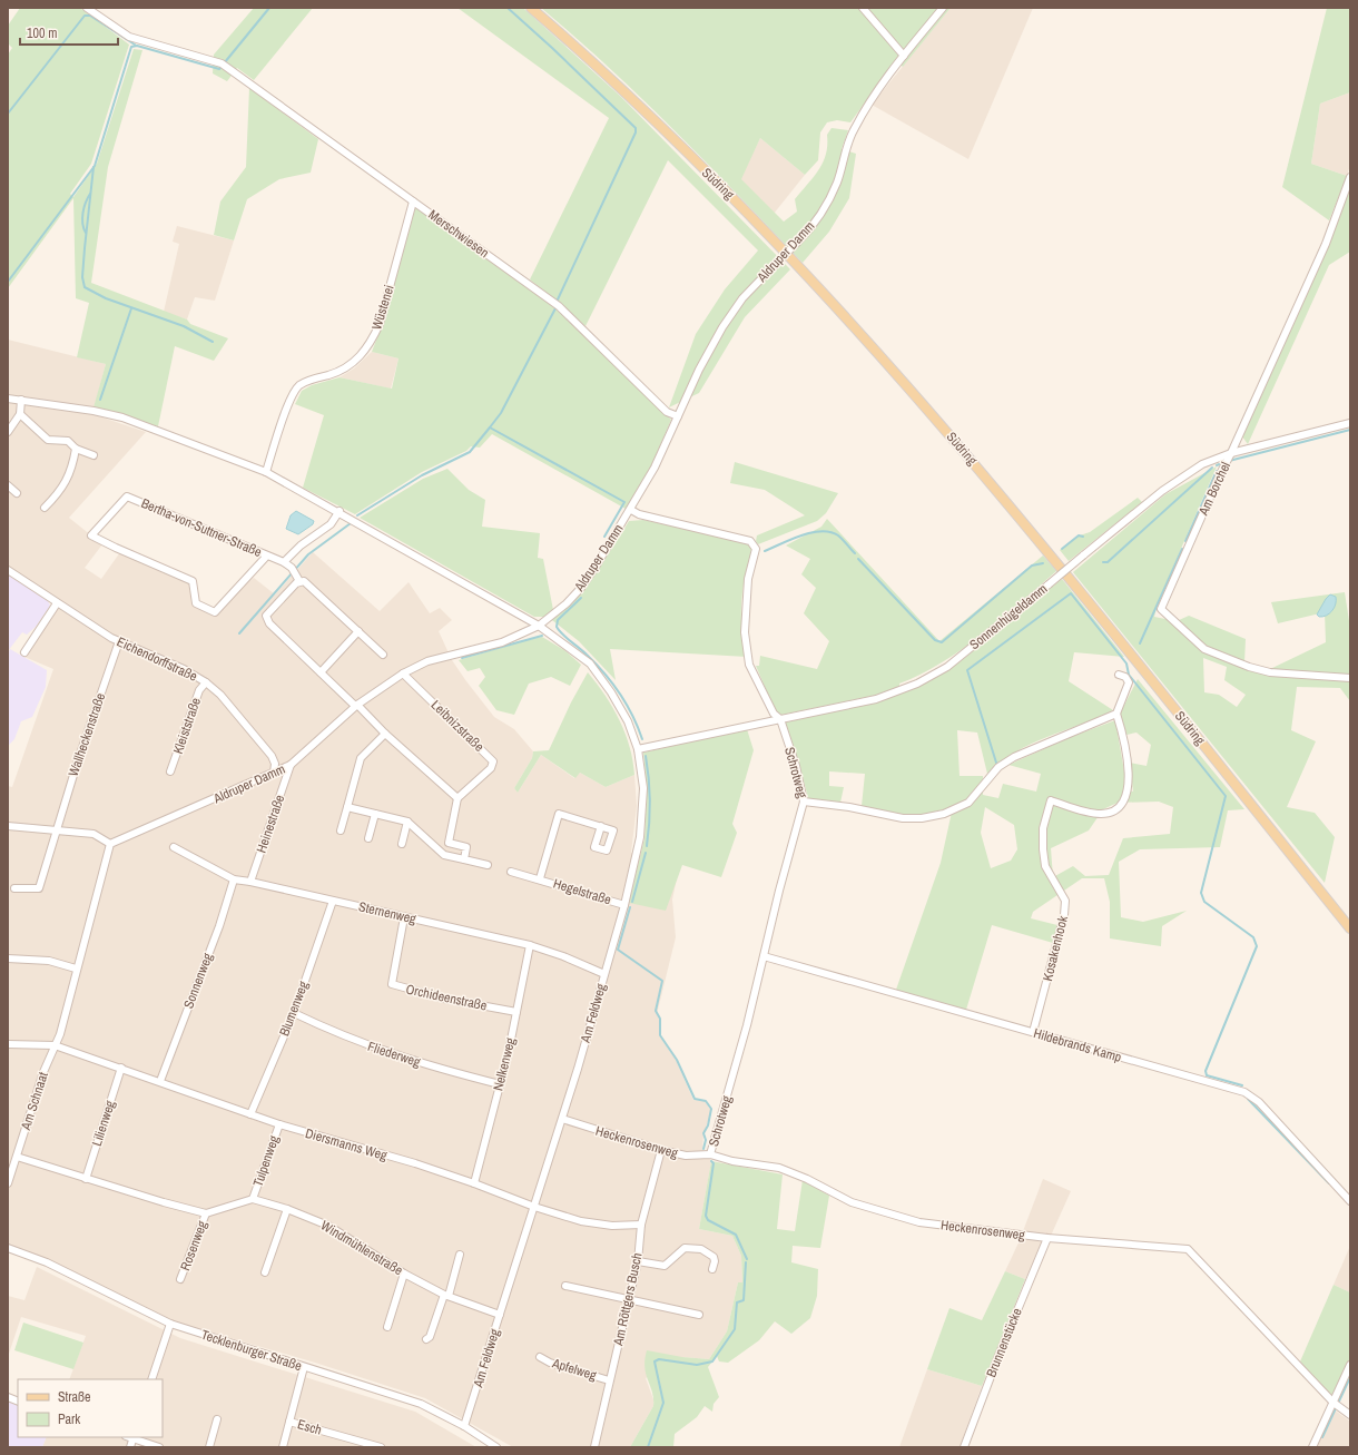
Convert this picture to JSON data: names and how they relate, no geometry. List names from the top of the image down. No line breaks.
{"streets":{"main road":["Südring"],"street":["Merschwiesen","Aldruper Damm","Wüstenei","Am Borchel","Bertha-von-Suttner-Straße","Sonnenhügeldamm","Eichendorffstraße","Kleiststraße","Leibnizstraße","Wallheckenstraße","Schrotweg","Heinestraße","Hegelstraße","Sternenweg","Kosakenhook","Sonnenweg","Orchideenstraße","Blumenweg","Am Feldweg","Hildebrands Kamp","Fliederweg","Nelkenweg","Am Schnaat","Lilienweg","Heckenrosenweg","Diersmanns Weg","Tulpenweg","Rosenweg","Windmühlenstraße","Am Röttgers Busch","Brunnenstücke","Tecklenburger Straße","Apfelweg","Esch"]},"crossings":[["Merschwiesen","Aldruper Damm"],["Merschwiesen","Wüstenei"],["Aldruper Damm","Eichendorffstraße"],["Aldruper Damm","Leibnizstraße"],["Aldruper Damm","Schrotweg"],["Aldruper Damm","Heinestraße"],["Aldruper Damm","Am Feldweg"],["Am Borchel","Sonnenhügeldamm"],["Sonnenhügeldamm","Schrotweg"],["Sonnenhügeldamm","Am Feldweg"],["Eichendorffstraße","Kleiststraße"],["Eichendorffstraße","Wallheckenstraße"],["Schrotweg","Hildebrands Kamp"],["Schrotweg","Heckenrosenweg"],["Heinestraße","Sternenweg"],["Hegelstraße","Am Feldweg"],["Sternenweg","Sonnenweg"],["Sternenweg","Orchideenstraße"],["Sternenweg","Blumenweg"],["Sternenweg","Am Feldweg"],["Sternenweg","Nelkenweg"],["Kosakenhook","Hildebrands Kamp"],["Sonnenweg","Diersmanns Weg"],["Orchideenstraße","Nelkenweg"],["Blumenweg","Fliederweg"],["Blumenweg","Diersmanns Weg"],["Am Feldweg","Heckenrosenweg"],["Am Feldweg","Diersmanns Weg"],["Am Feldweg","Windmühlenstraße"],["Am Feldweg","Tecklenburger Straße"],["Fliederweg","Nelkenweg"],["Nelkenweg","Diersmanns Weg"],["Am Schnaat","Diersmanns Weg"],["Lilienweg","Diersmanns Weg"],["Heckenrosenweg","Am Röttgers Busch"],["Heckenrosenweg","Brunnenstücke"],["Diersmanns Weg","Tulpenweg"],["Diersmanns Weg","Am Röttgers Busch"],["Tulpenweg","Windmühlenstraße"],["Am Röttgers Busch","Apfelweg"]],"legend":["Straße","Park"],"scale_bar":"100 m"}
